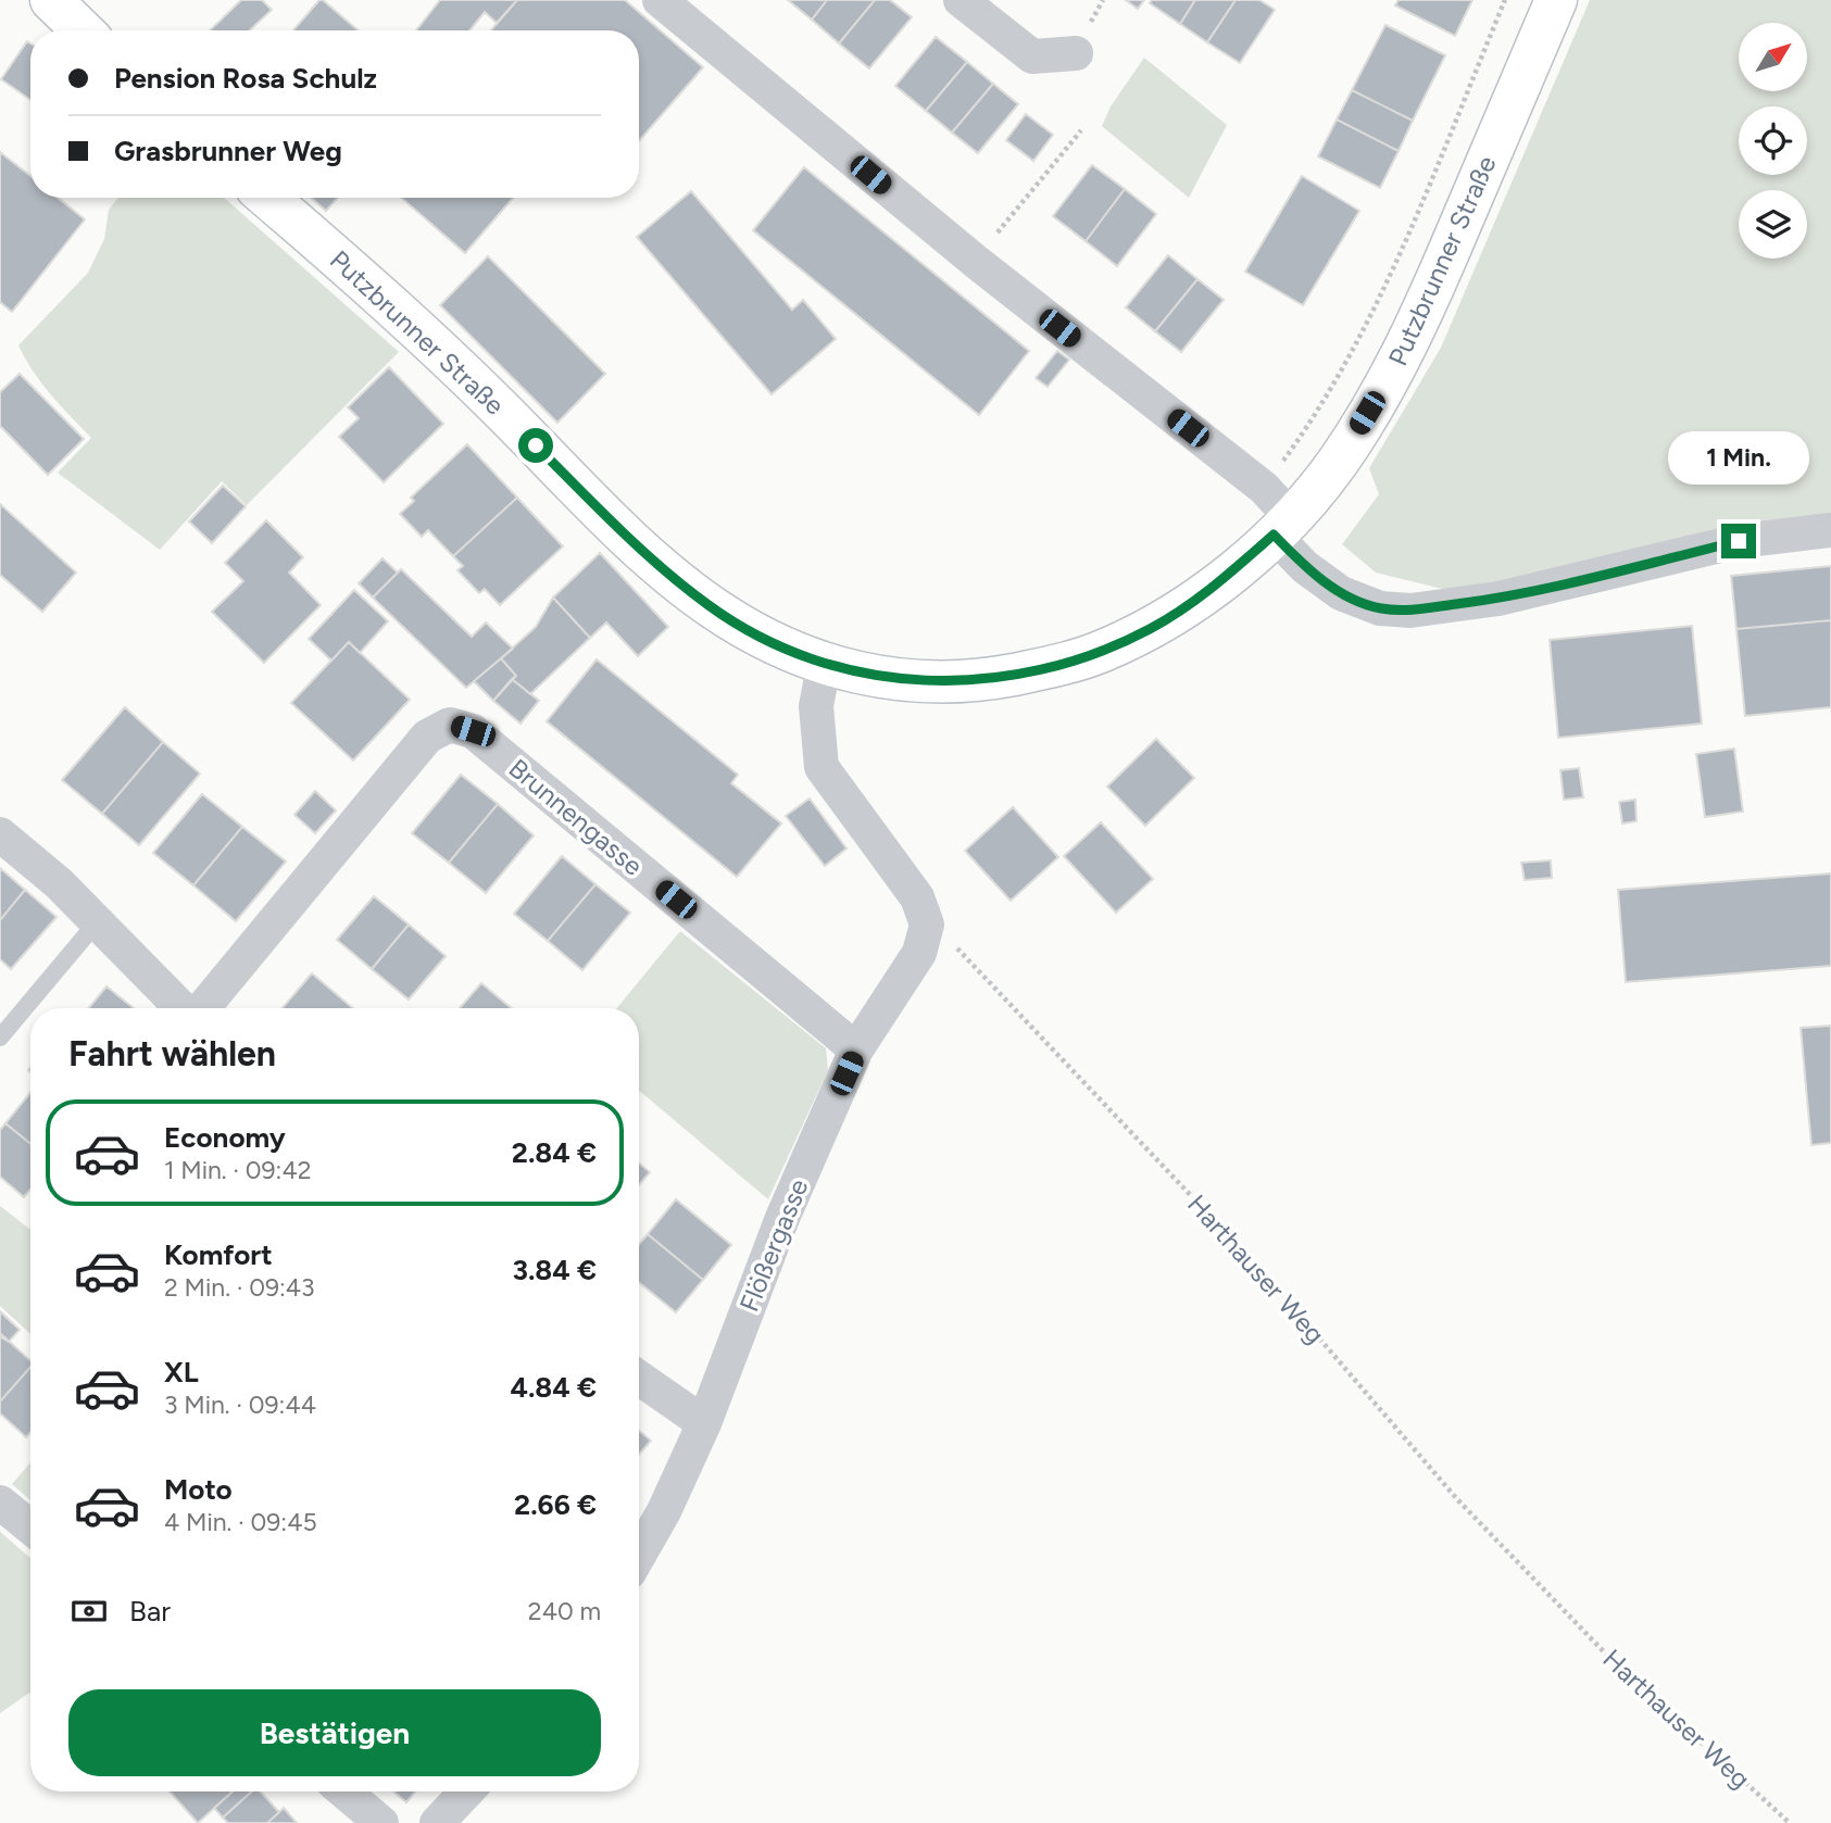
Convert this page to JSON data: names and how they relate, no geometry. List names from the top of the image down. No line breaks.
{"streets":{"main road":["Putzbrunner Straße"],"street":["Brunnengasse","Flößergasse"],"path":["Harthauser Weg"]},"crossings":[["Brunnengasse","Flößergasse"],["Flößergasse","Harthauser Weg"]],"north":"top right","page":{"banner":["Pension Rosa Schulz","Grasbrunner Weg"],"bubble":"1 Min.","heading":"Fahrt wählen","list":[{"name":"Economy","note":"1 Min. · 09:42","value":"2.84 €"},{"name":"Komfort","note":"2 Min. · 09:43","value":"3.84 €"},{"name":"XL","note":"3 Min. · 09:44","value":"4.84 €"},{"name":"Moto","note":"4 Min. · 09:45","value":"2.66 €"}],"pay":["Bar","240 m"],"buttons":"Bestätigen"}}
